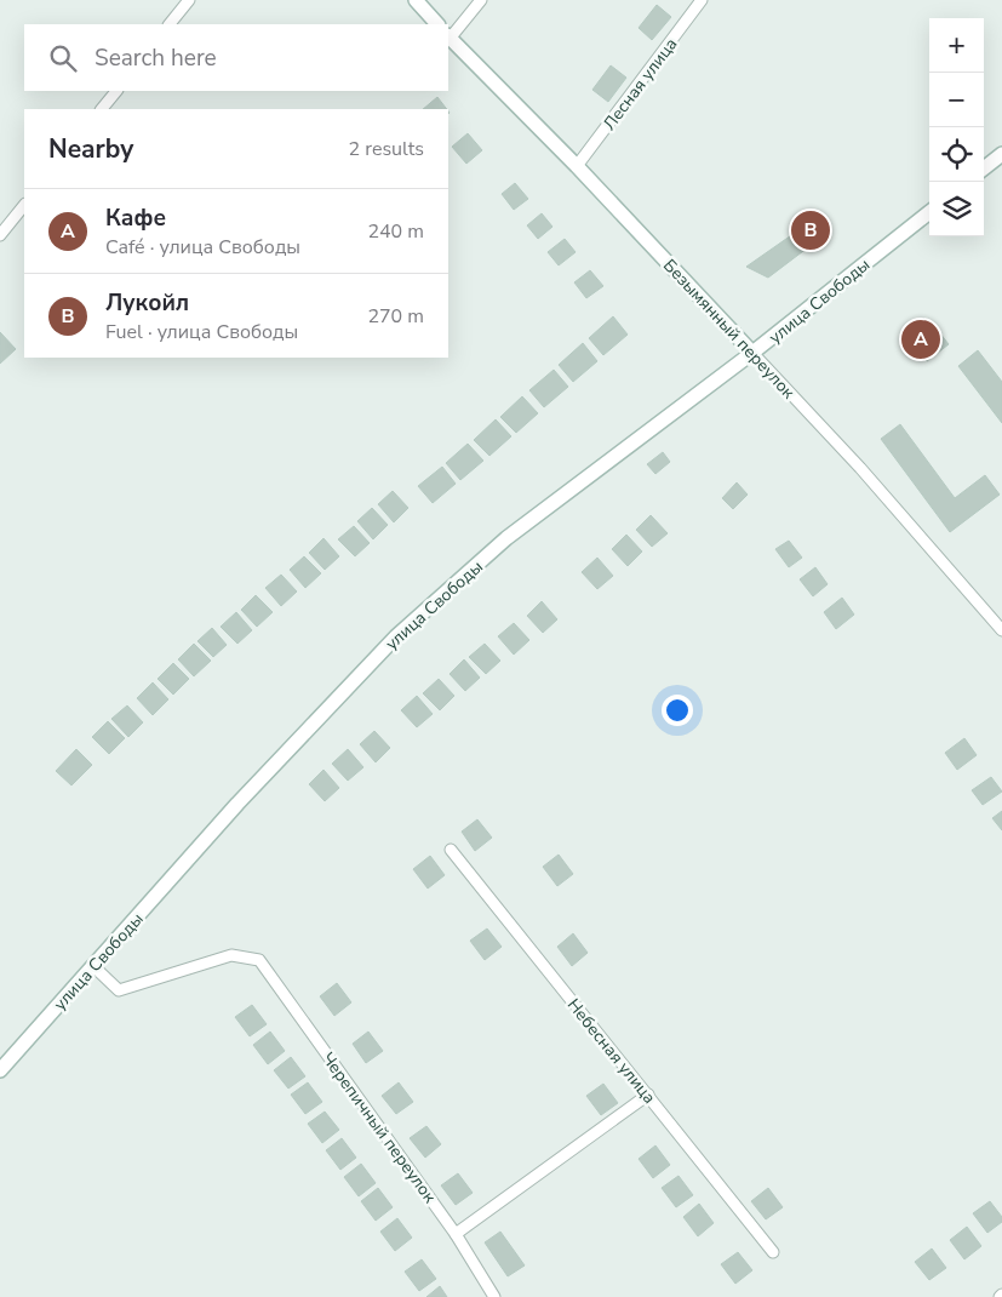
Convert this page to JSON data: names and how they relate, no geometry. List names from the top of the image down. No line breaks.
{"streets":{"main road":["улица Свободы","Безымянный переулок"],"street":["Лесная улица","Небесная улица","Черепичный переулок"]},"crossings":[["Лесная улица","Безымянный переулок"],["улица Свободы","Безымянный переулок"],["улица Свободы","Черепичный переулок"]],"page":{"map_buttons":["+","−"],"search":"Search here","heading":["Nearby","2 results"],"list":[{"mark":"A","name":"Кафе","note":"Café · улица Свободы","value":"240 m"},{"mark":"B","name":"Лукойл","note":"Fuel · улица Свободы","value":"270 m"}],"pins":["B","A"]}}
